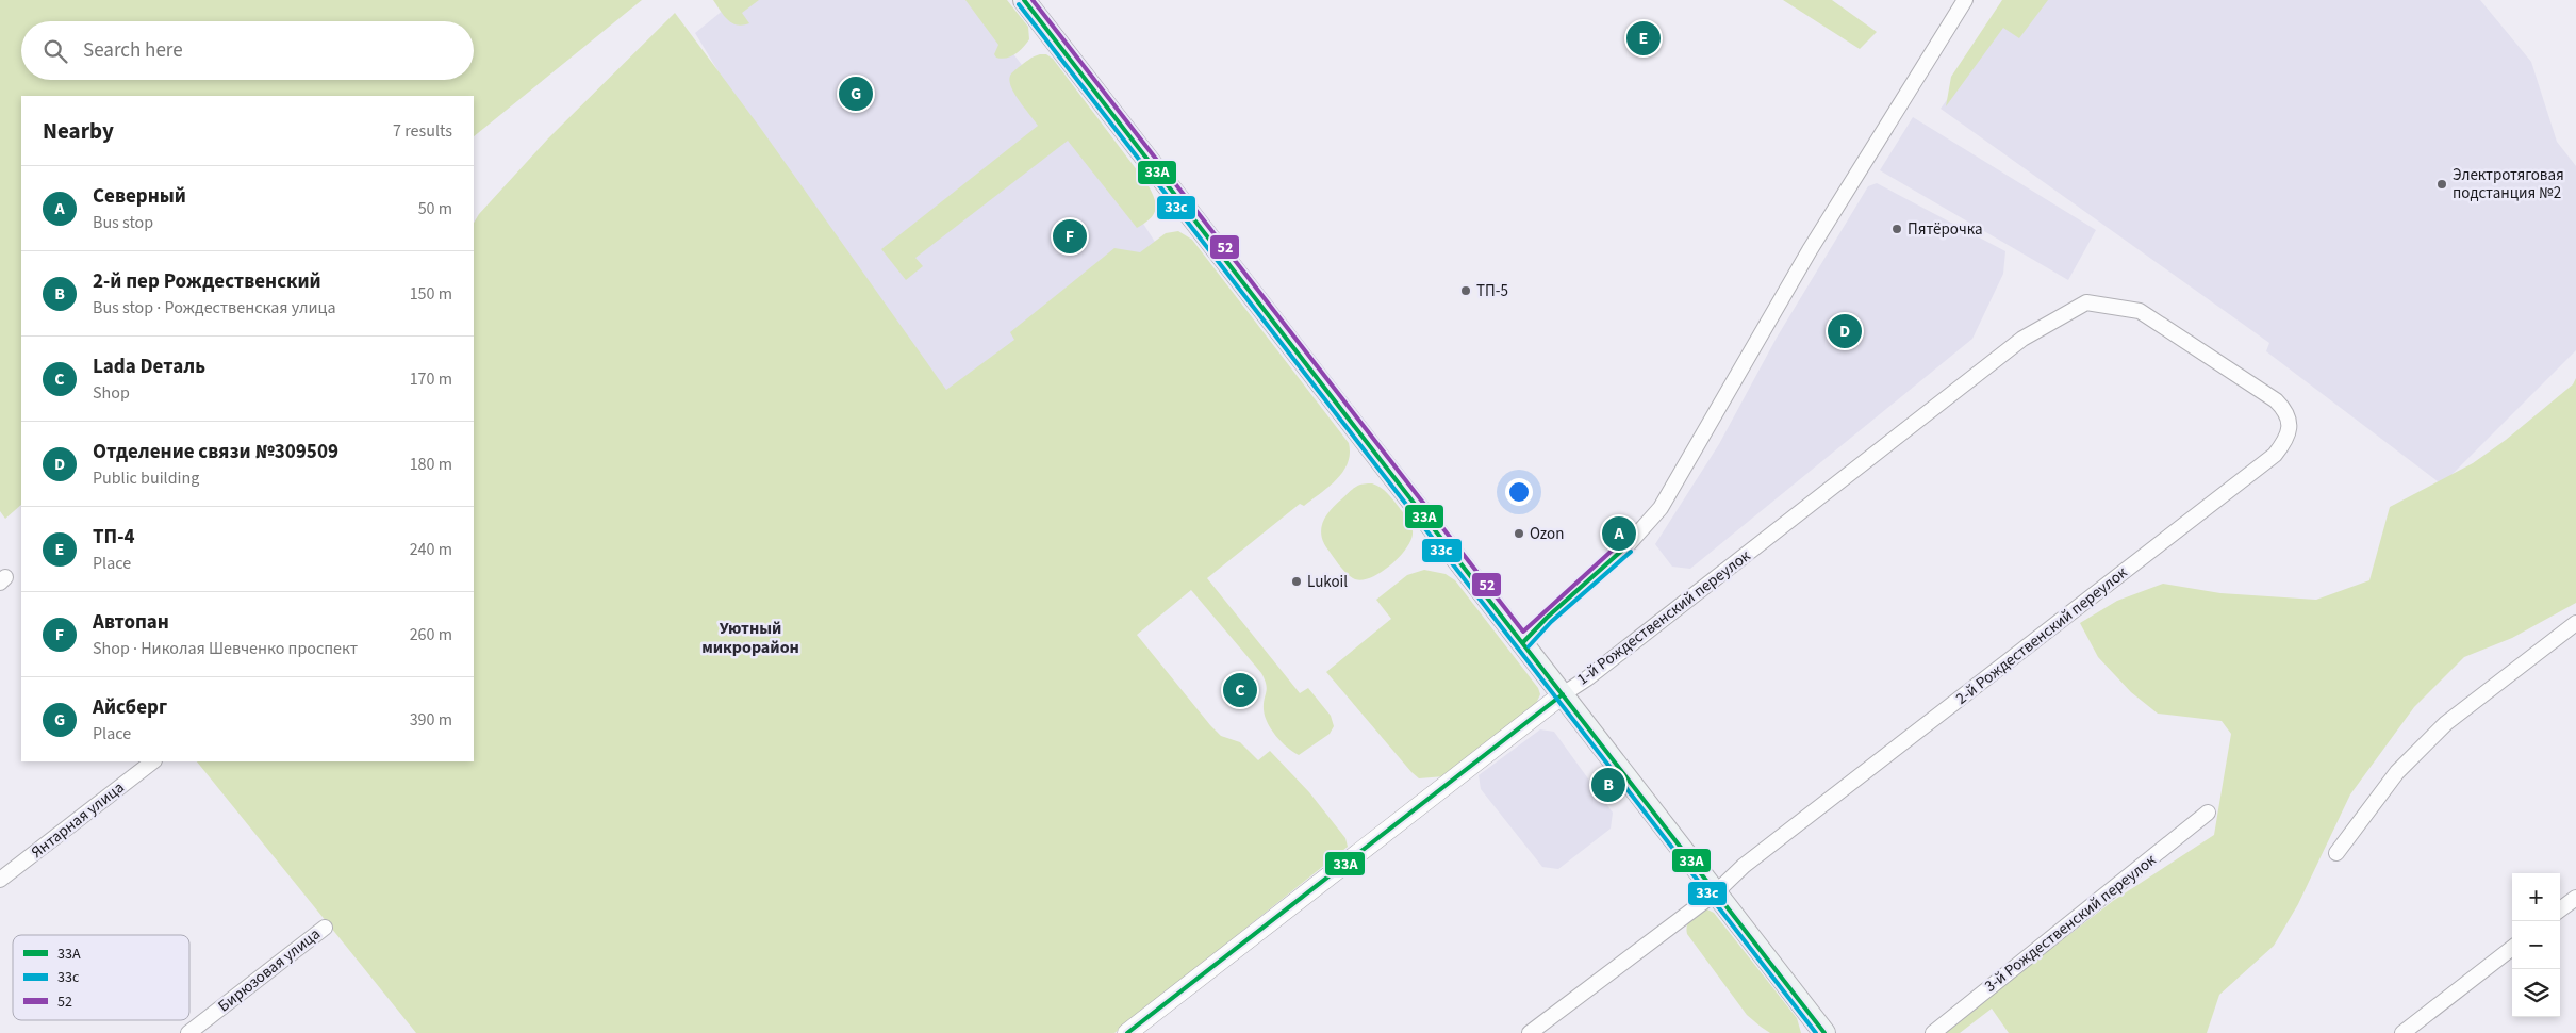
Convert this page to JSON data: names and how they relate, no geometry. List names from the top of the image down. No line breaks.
{"streets":{"street":["1-й Рождественский переулок","2-й Рождественский переулок","Янтарная улица","3-й Рождественский переулок","Бирюзовая улица"]},"crossings":[["1-й Рождественский переулок","2-й Рождественский переулок"]],"districts":["Уютный микрорайон"],"places":["Электротяговая подстанция №2","Пятёрочка","ТП-5","Ozon","Lukoil"],"lines":["transit line 33А","transit line 52","transit line 33с"],"legend":["33А","33с","52"],"page":{"pins":["E","G","F","D","A","C","B"],"search":"Search here","heading":["Nearby","7 results"],"list":[{"mark":"A","name":"Северный","note":"Bus stop","value":"50 m"},{"mark":"B","name":"2-й пер Рождественский","note":"Bus stop · Рождественская улица","value":"150 m"},{"mark":"C","name":"Lada Dеталь","note":"Shop","value":"170 m"},{"mark":"D","name":"Отделение связи №309509","note":"Public building","value":"180 m"},{"mark":"E","name":"ТП-4","note":"Place","value":"240 m"},{"mark":"F","name":"Автопан","note":"Shop · Николая Шевченко проспект","value":"260 m"},{"mark":"G","name":"Айсберг","note":"Place","value":"390 m"}],"map_buttons":["+","−"]}}
